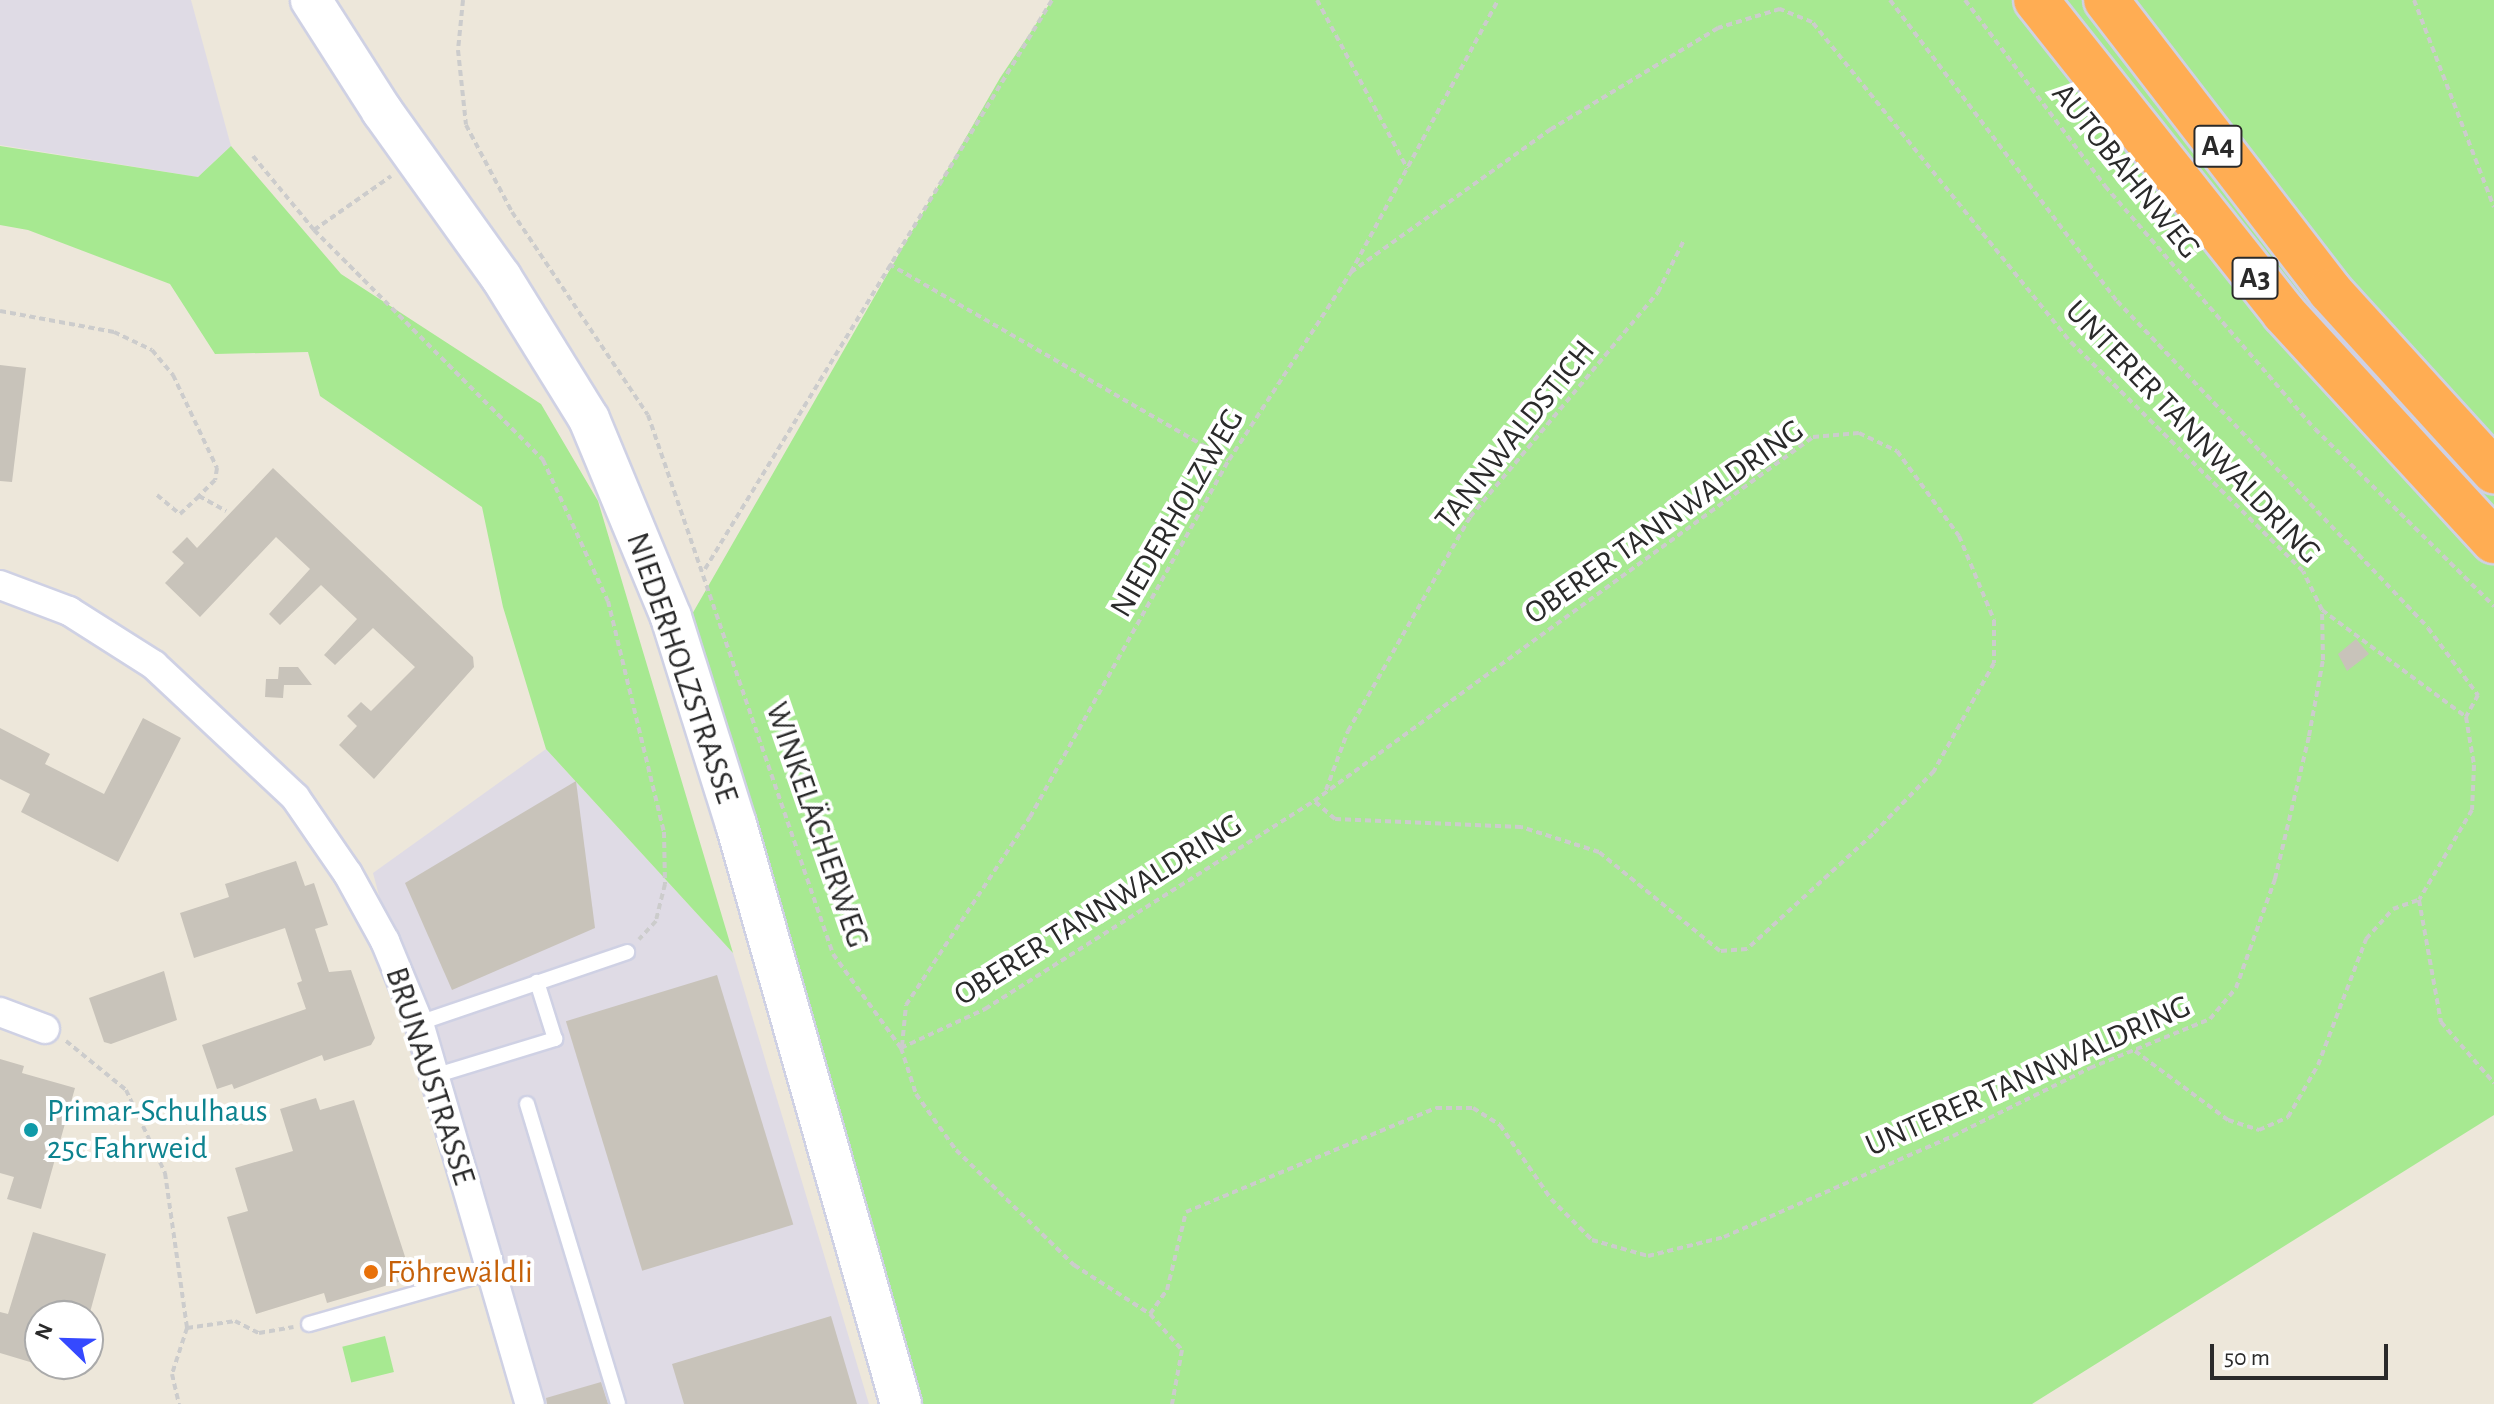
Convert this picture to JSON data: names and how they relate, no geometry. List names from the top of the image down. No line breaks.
{"streets":{"highway":["A4","A3"],"main road":["NIEDERHOLZSTRASSE"],"street":["BRUNAUSTRASSE"],"path":["AUTOBAHNWEG","UNTERER TANNWALDRING","TANNWALDSTICH","NIEDERHOLZWEG","OBERER TANNWALDRING","WINKELÄCHERWEG"]},"crossings":[["A4","A3"],["UNTERER TANNWALDRING","NIEDERHOLZWEG"],["UNTERER TANNWALDRING","WINKELÄCHERWEG"],["TANNWALDSTICH","OBERER TANNWALDRING"],["NIEDERHOLZWEG","OBERER TANNWALDRING"],["NIEDERHOLZWEG","WINKELÄCHERWEG"],["OBERER TANNWALDRING","WINKELÄCHERWEG"]],"places":["Primar-Schulhaus 25c Fahrweid","Föhrewäldli"],"scale_bar":"50 m","north":"top left"}
